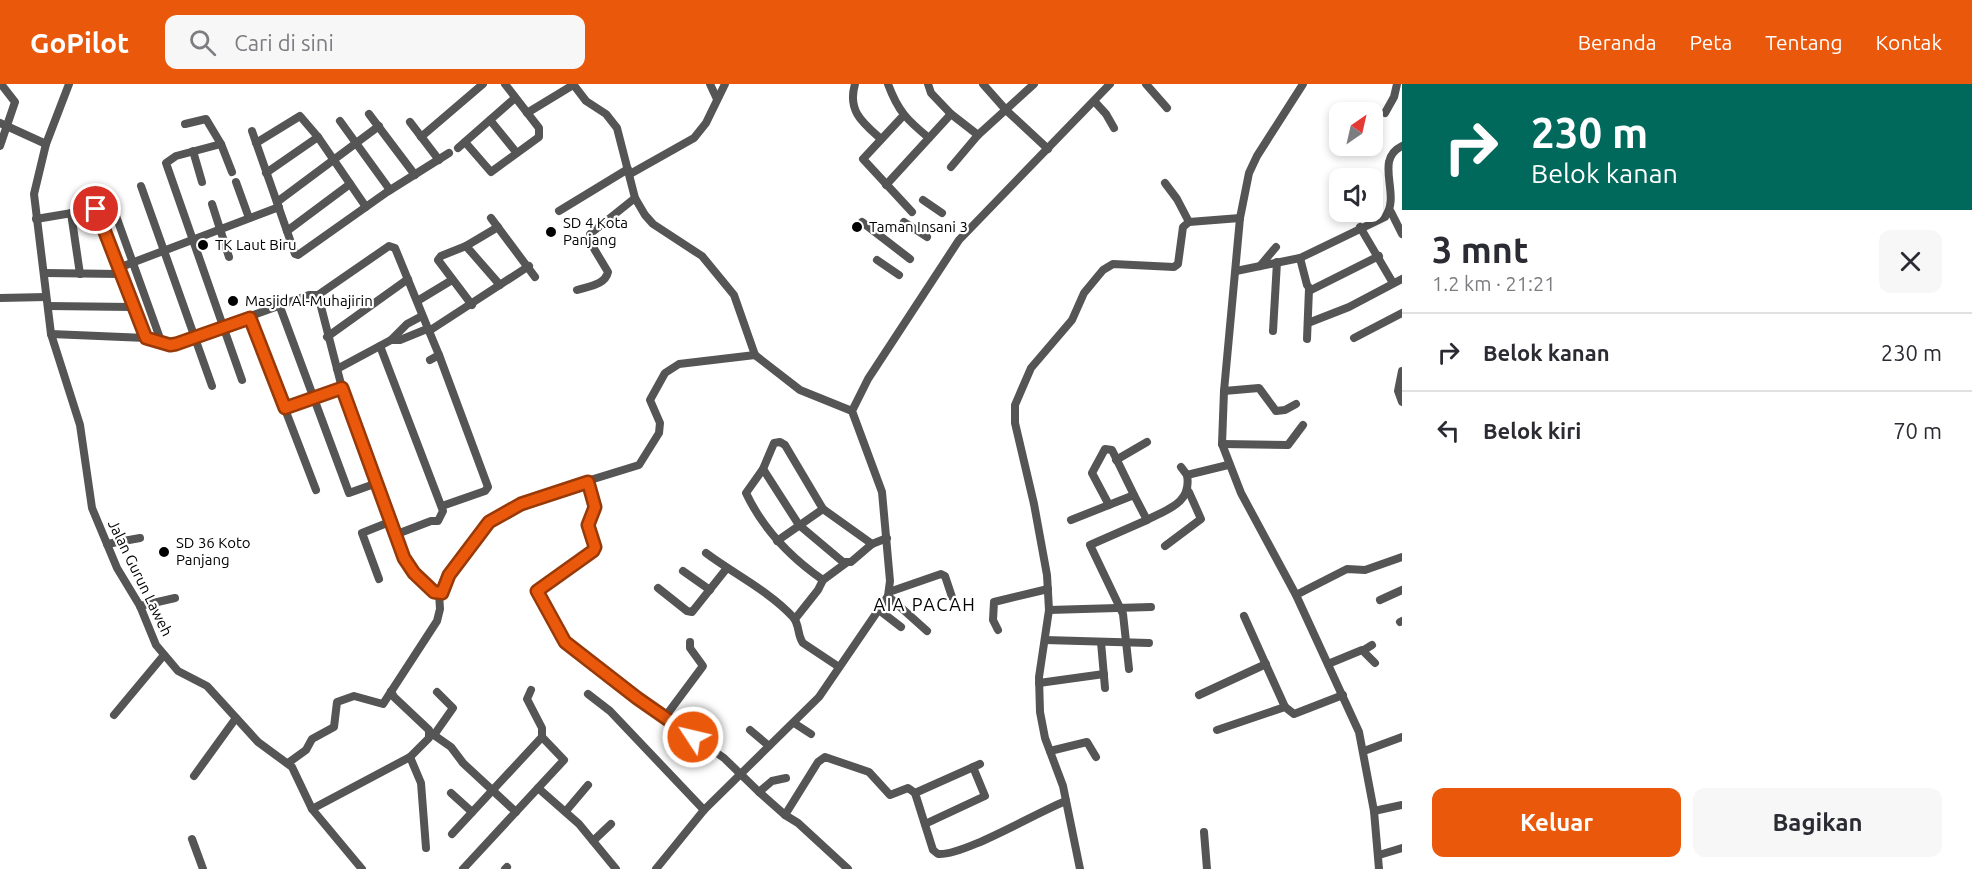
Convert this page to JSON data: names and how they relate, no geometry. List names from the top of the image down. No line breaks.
{"streets":{"street":["Jalan Gurun Laweh"]},"districts":["AIA PACAH"],"places":["Taman Insani 3","SD 4 Kota Panjang","TK Laut Biru","Masjid Al-Muhajirin","SD 36 Koto Panjang"],"north":"top right","page":{"header":"GoPilot","search":"Cari di sini","nav":["Beranda","Peta","Tentang","Kontak"],"turn":["230 m","Belok kanan"],"heading":["3 mnt","1.2 km · 21:21"],"list":[{"name":"Belok kanan","value":"230 m"},{"name":"Belok kiri","value":"70 m"}],"buttons":["Keluar","Bagikan"]}}
